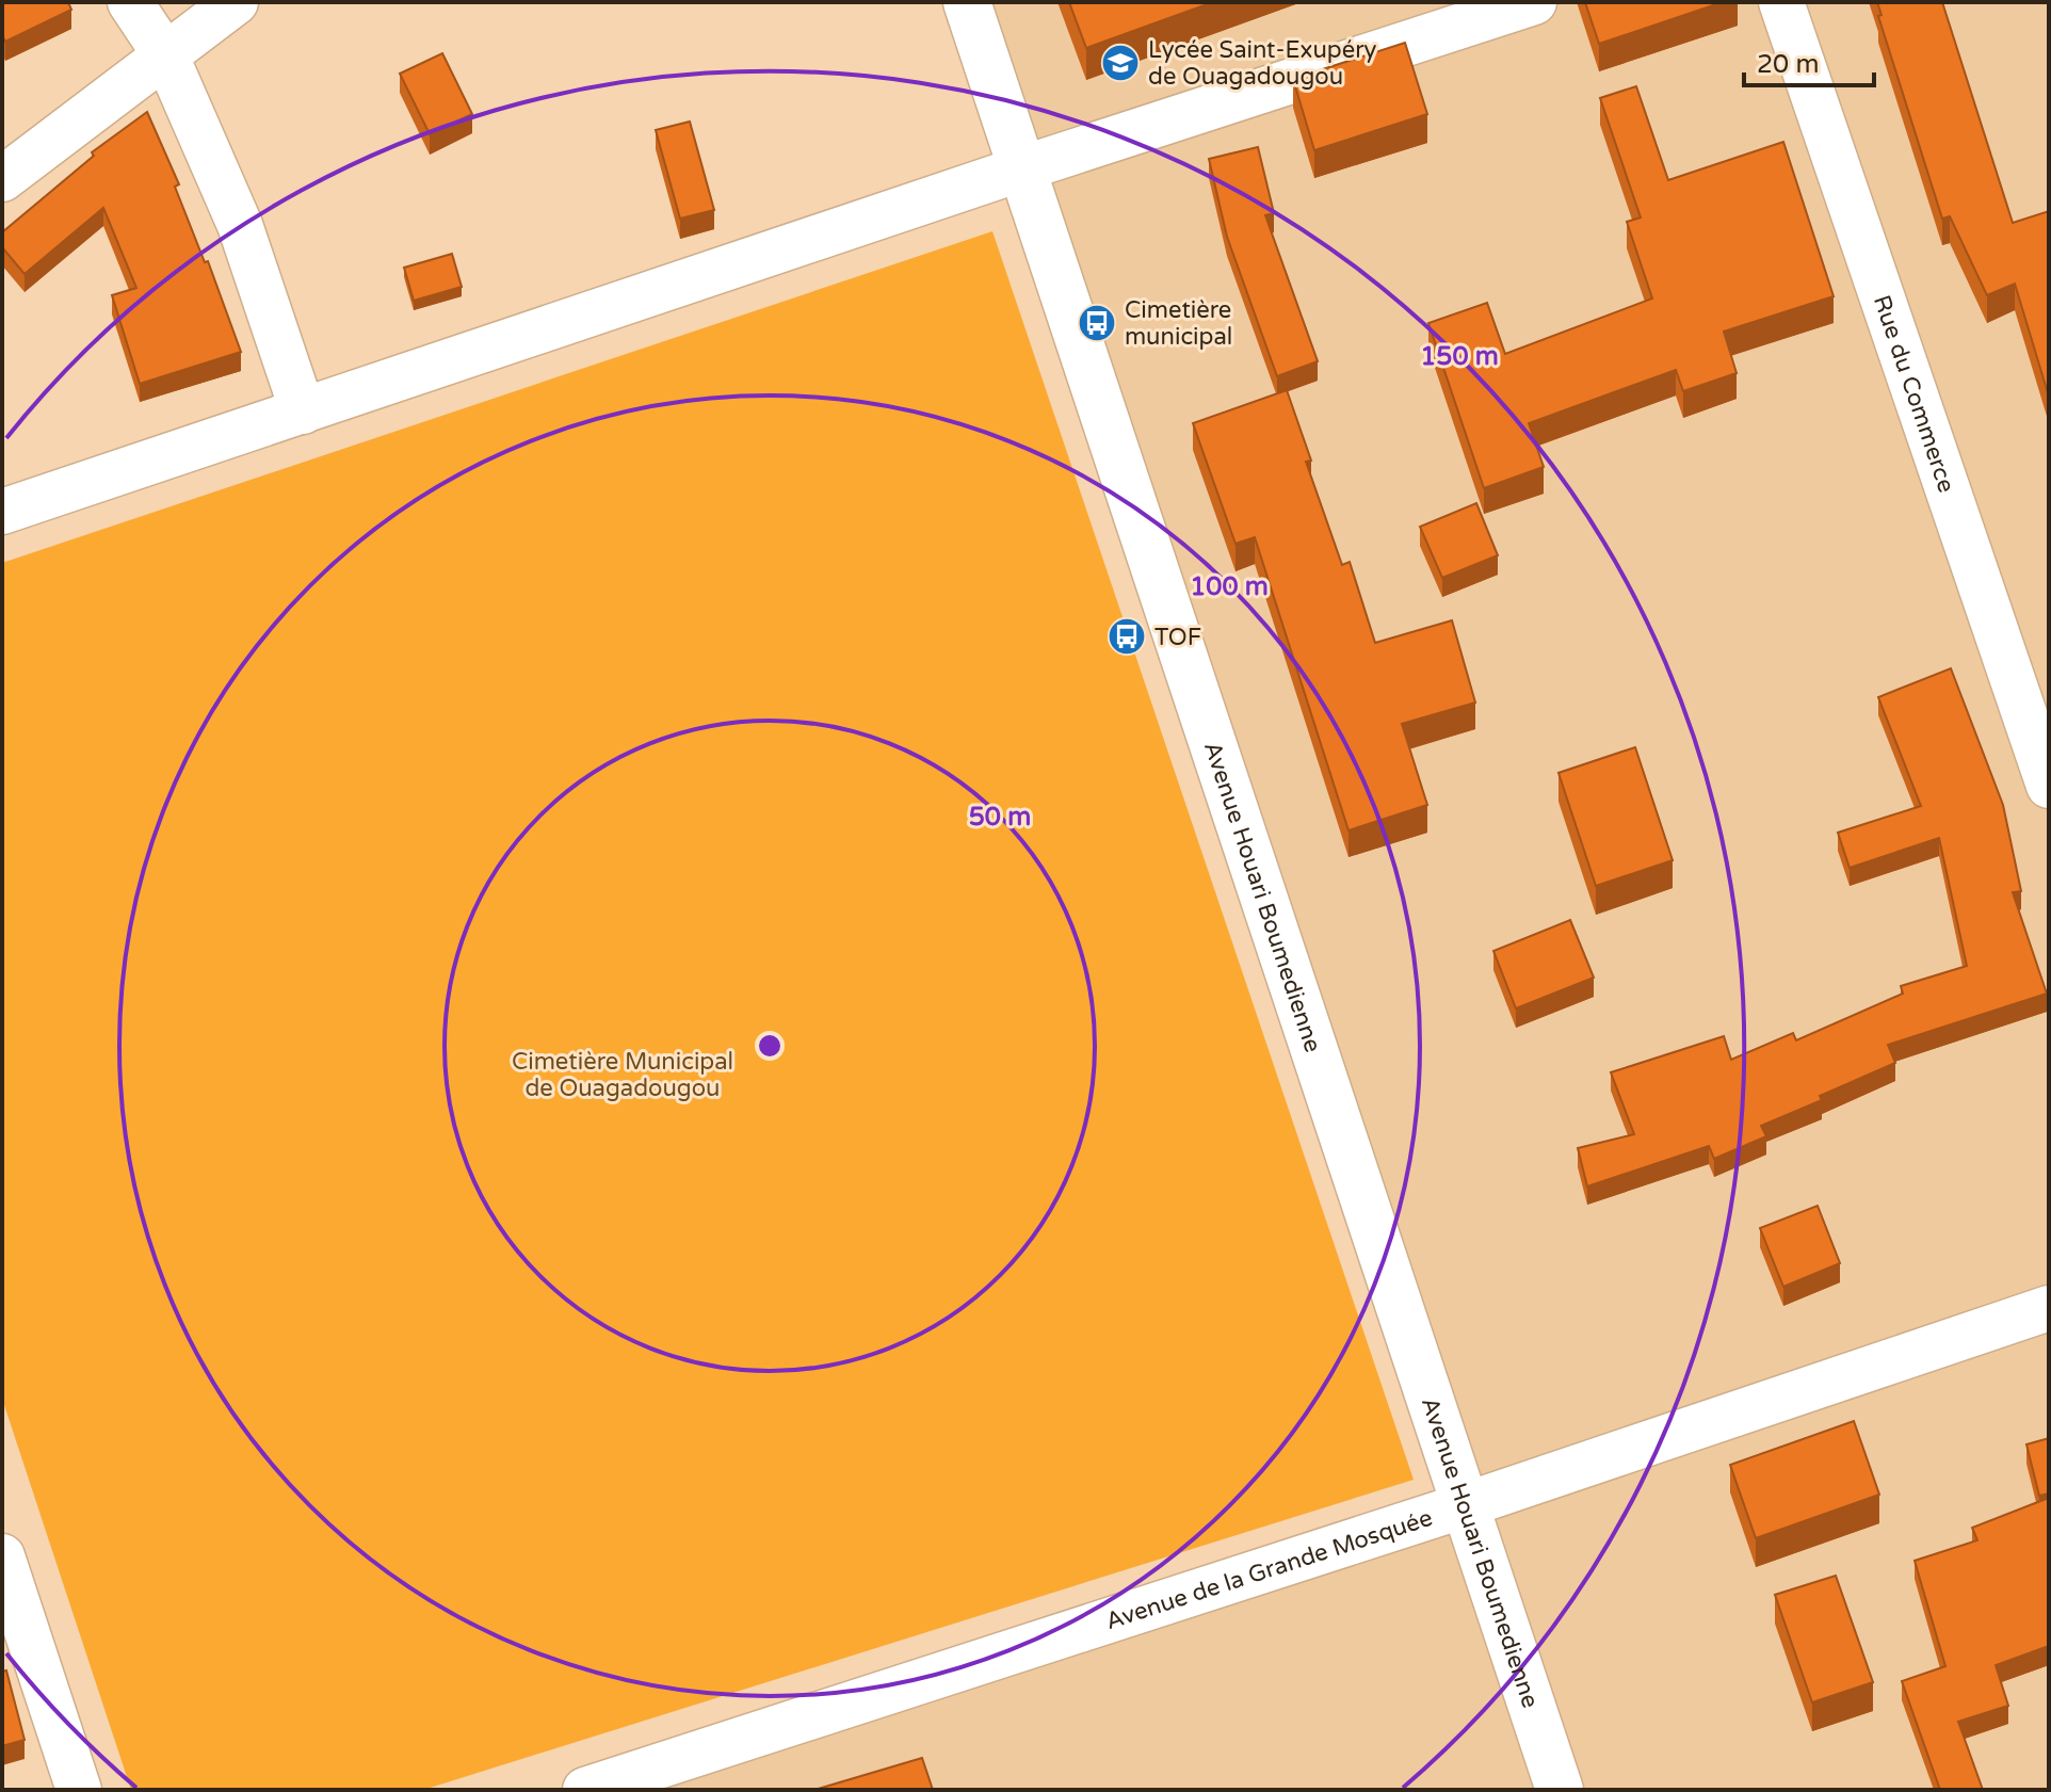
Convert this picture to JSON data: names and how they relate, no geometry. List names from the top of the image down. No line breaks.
{"streets":{"main road":["Avenue Houari Boumedienne"],"street":["Rue du Commerce","Avenue de la Grande Mosquée"]},"crossings":[["Avenue Houari Boumedienne","Avenue de la Grande Mosquée"]],"parks":["Cimetière Municipal de Ouagadougou"],"places":{"school or university":["Lycée Saint-Exupéry de Ouagadougou"],"bus stop":["Cimetière municipal","TOF"]},"scale_bar":"20 m","rings":["150 m","100 m","50 m"]}
